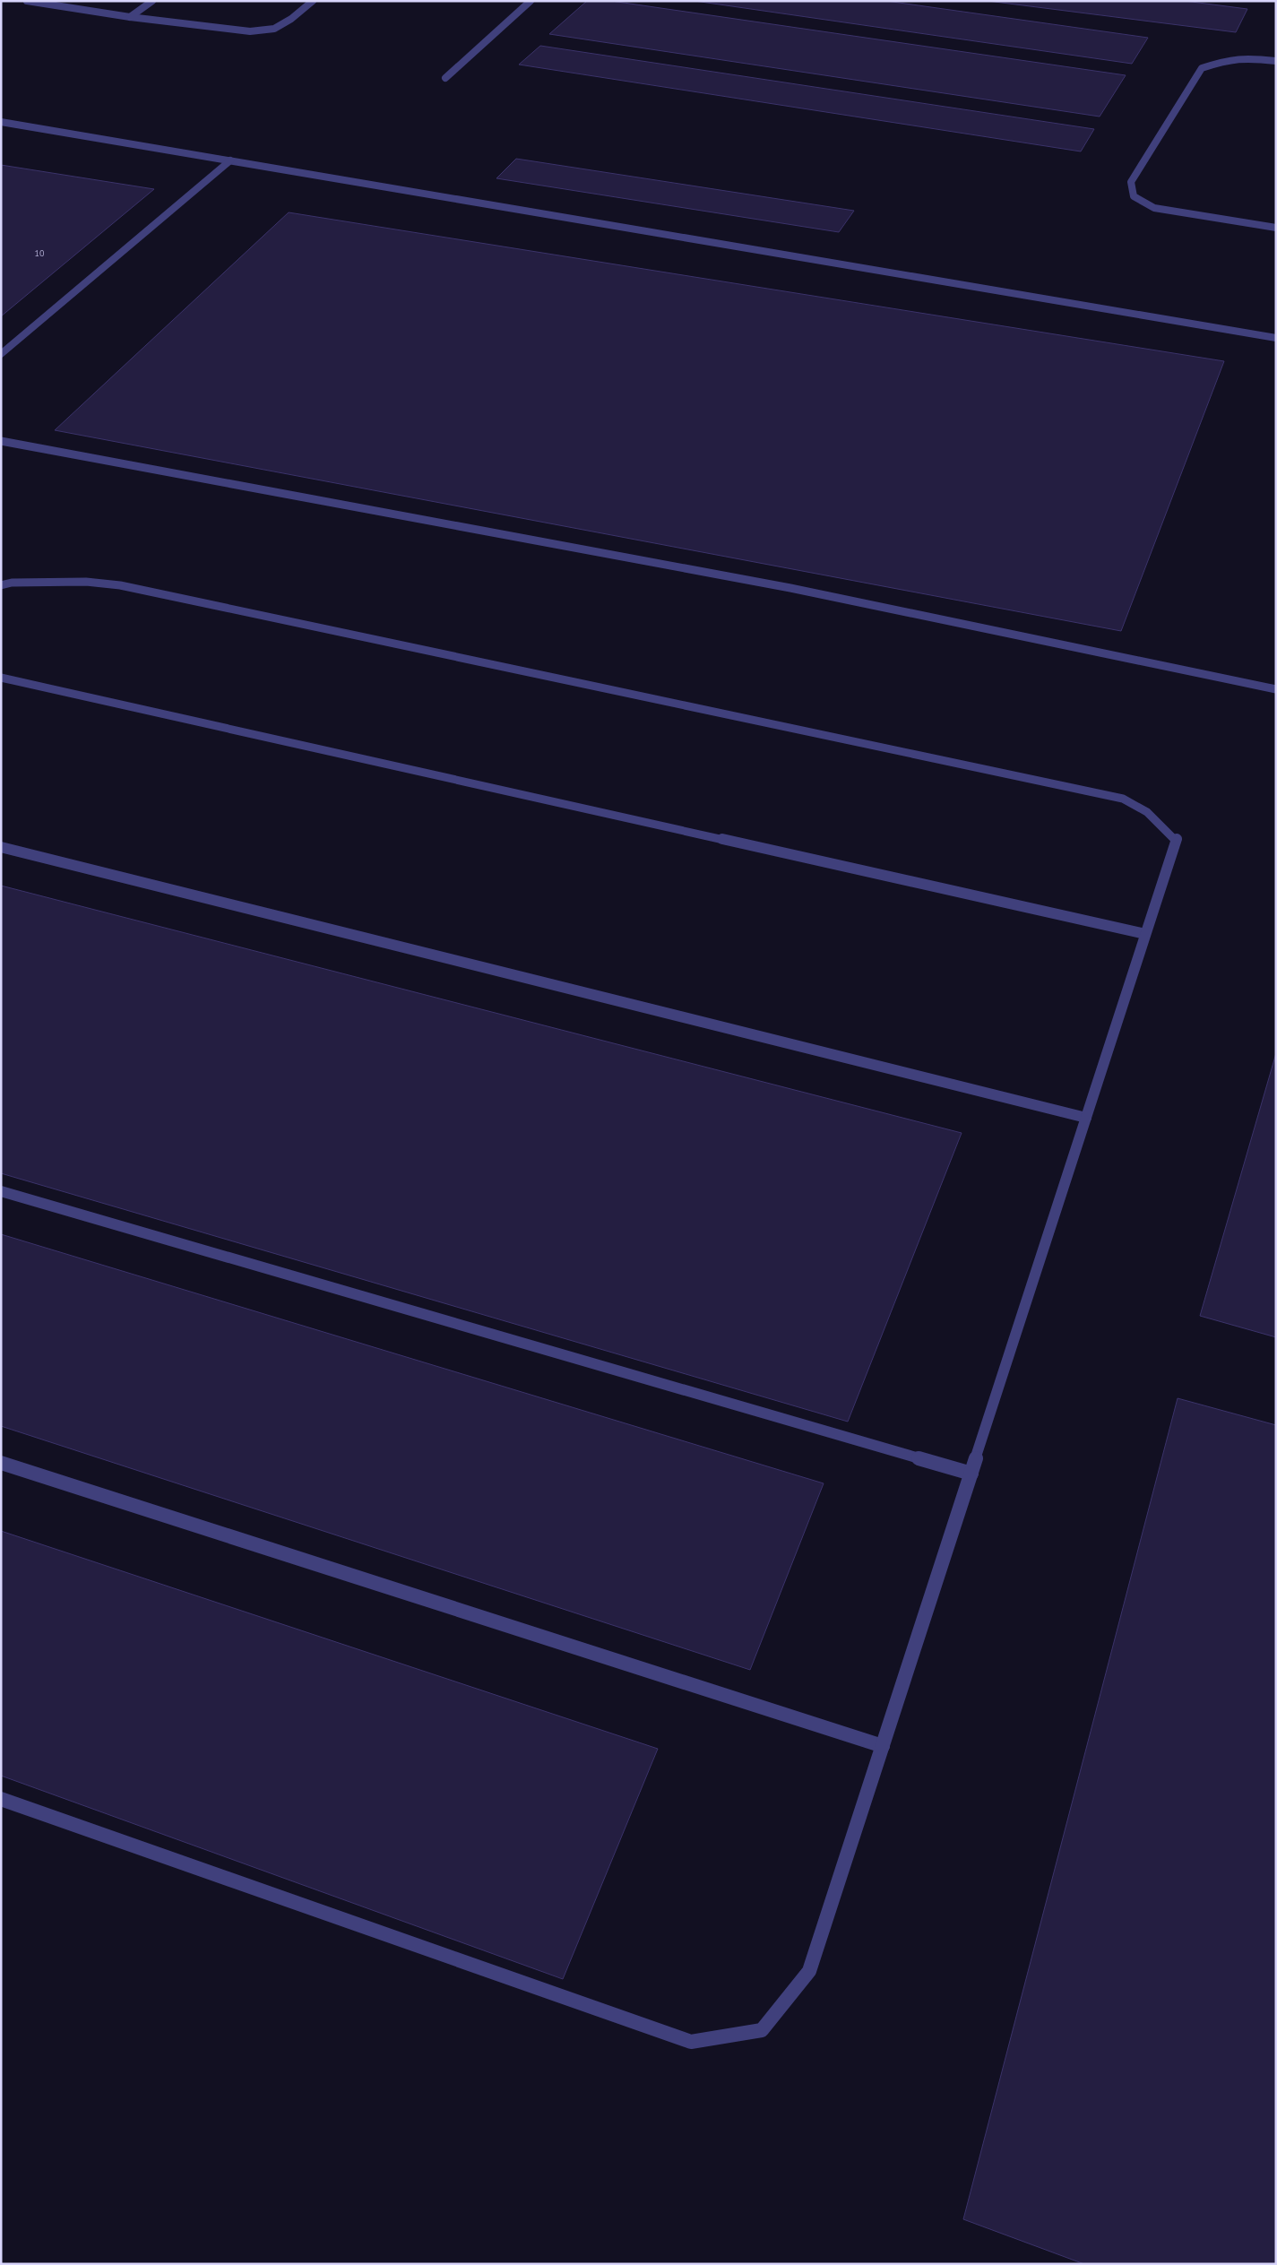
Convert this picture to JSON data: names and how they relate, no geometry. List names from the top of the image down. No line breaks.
{"house_numbers":["10"]}
